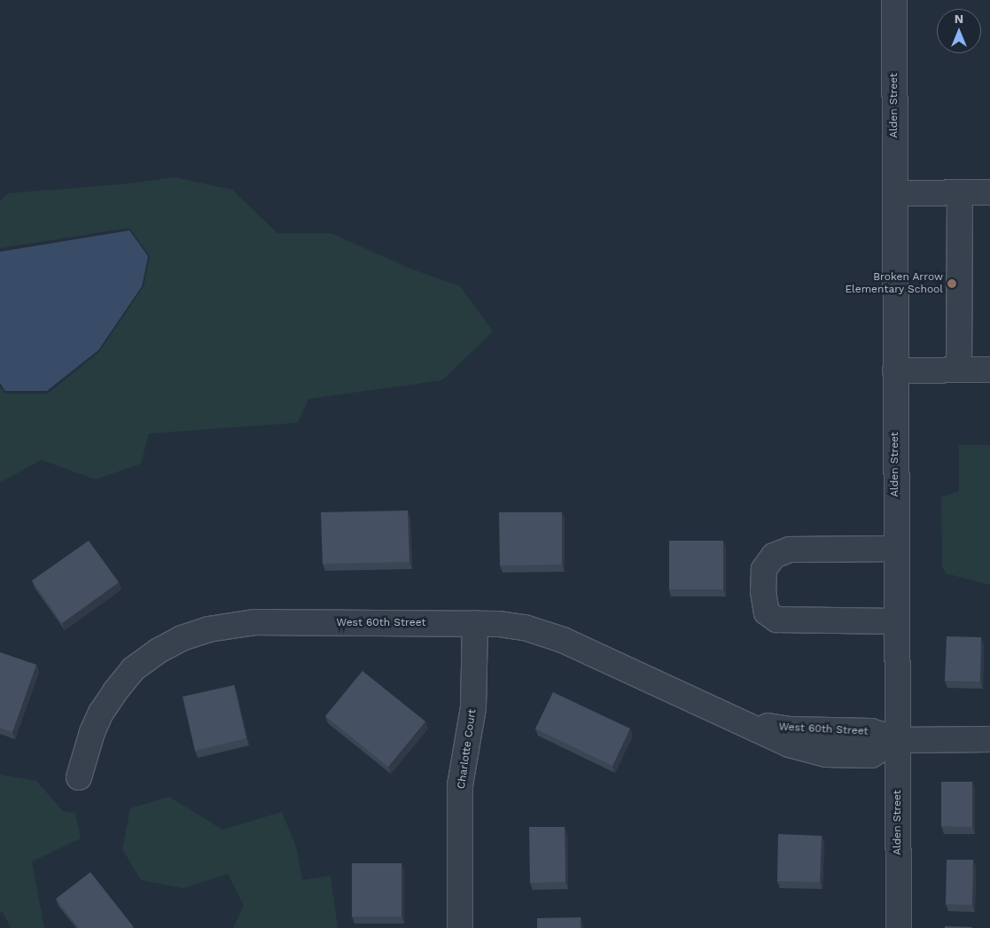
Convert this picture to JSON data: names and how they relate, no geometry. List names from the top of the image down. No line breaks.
{"streets":{"street":["Alden Street","West 60th Street","Charlotte Court"]},"crossings":[["Alden Street","West 60th Street"],["West 60th Street","Charlotte Court"]],"places":["Broken Arrow Elementary School"],"north":"top"}
